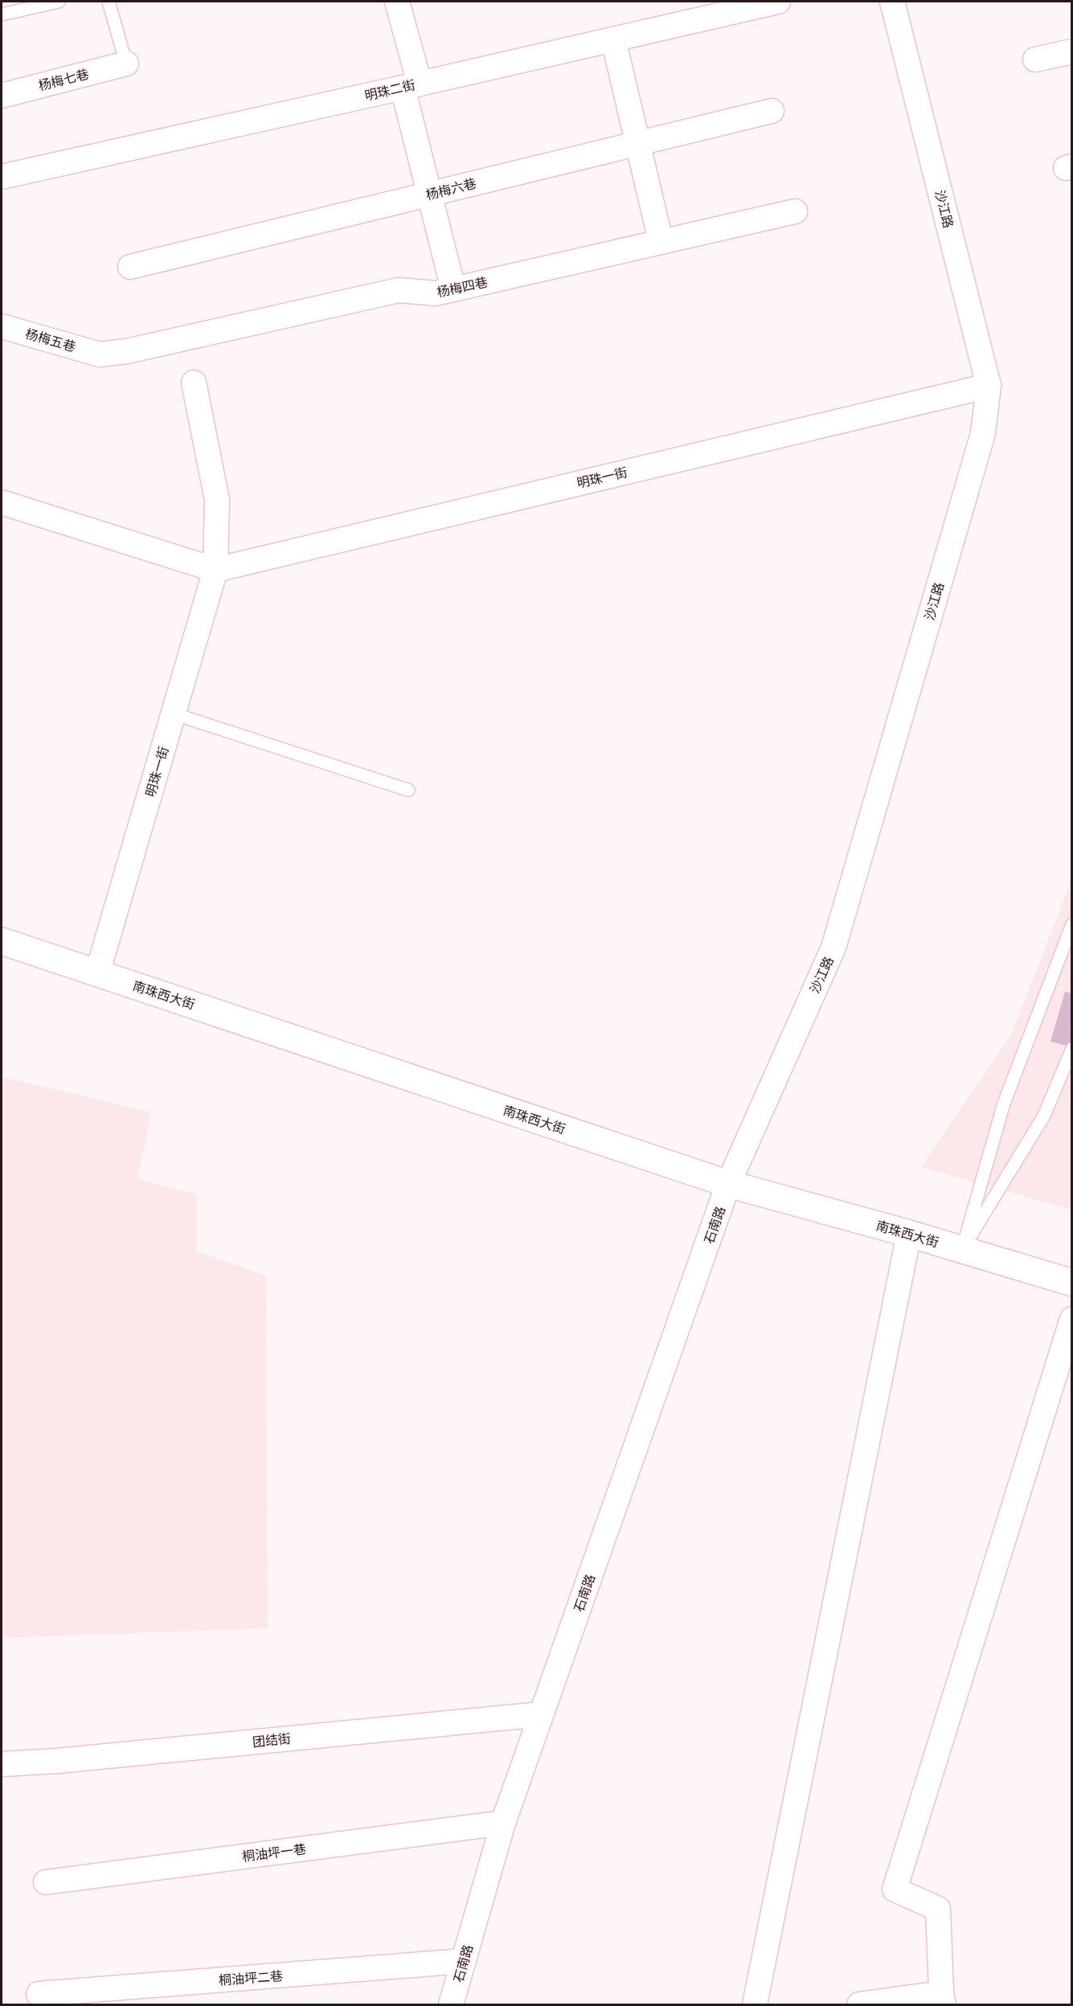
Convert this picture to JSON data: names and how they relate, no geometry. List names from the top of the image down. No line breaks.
{"streets":{"main road":["南珠西大街"],"street":["杨梅七巷","明珠二街","杨梅六巷","沙江路","杨梅四巷","杨梅五巷","明珠一街","石南路","团结街","桐油坪一巷","桐油坪二巷"]},"crossings":[["沙江路","明珠一街"],["沙江路","南珠西大街"],["沙江路","石南路"],["杨梅四巷","杨梅五巷"],["明珠一街","南珠西大街"],["南珠西大街","石南路"],["石南路","团结街"],["石南路","桐油坪一巷"],["石南路","桐油坪二巷"]]}
